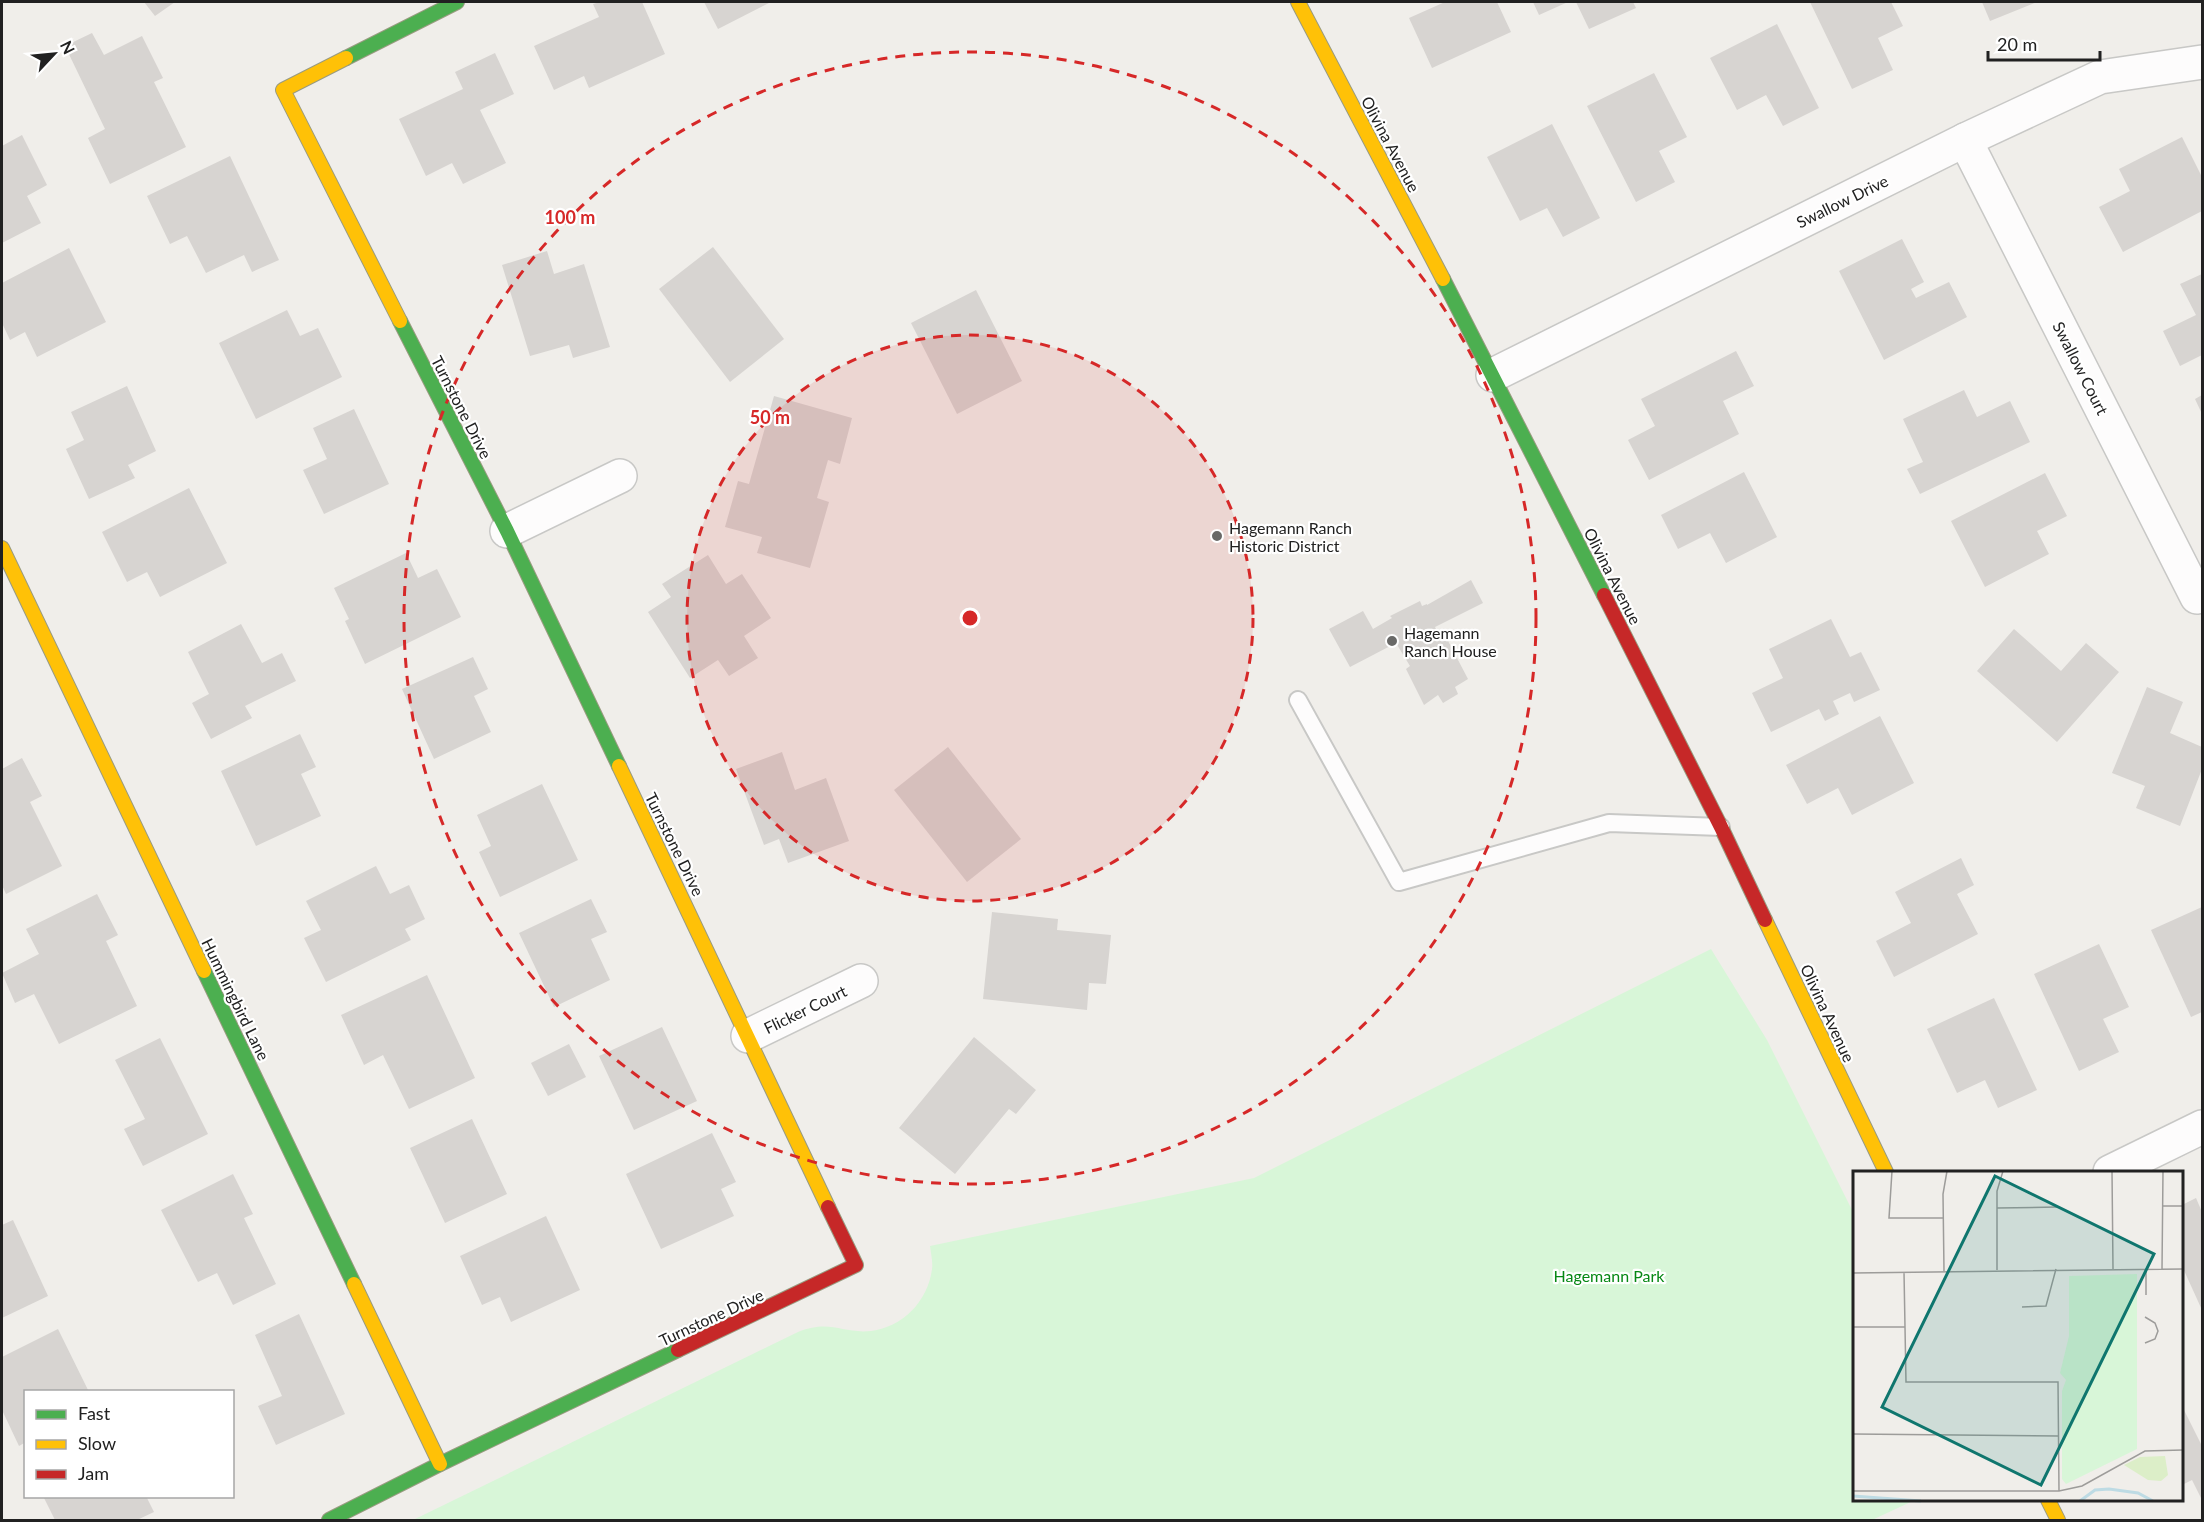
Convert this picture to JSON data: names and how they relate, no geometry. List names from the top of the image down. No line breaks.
{"streets":{"street":["Olivina Avenue","Swallow Drive","Swallow Court","Turnstone Drive","Hummingbird Lane","Flicker Court"]},"crossings":[["Olivina Avenue","Swallow Drive"],["Swallow Drive","Swallow Court"],["Turnstone Drive","Hummingbird Lane"],["Turnstone Drive","Flicker Court"]],"parks":["Hagemann Park"],"places":["Hagemann Ranch Historic District","Hagemann Ranch House"],"legend":["Fast","Slow","Jam"],"scale_bar":"20 m","north":"top right","rings":["100 m","50 m"]}
